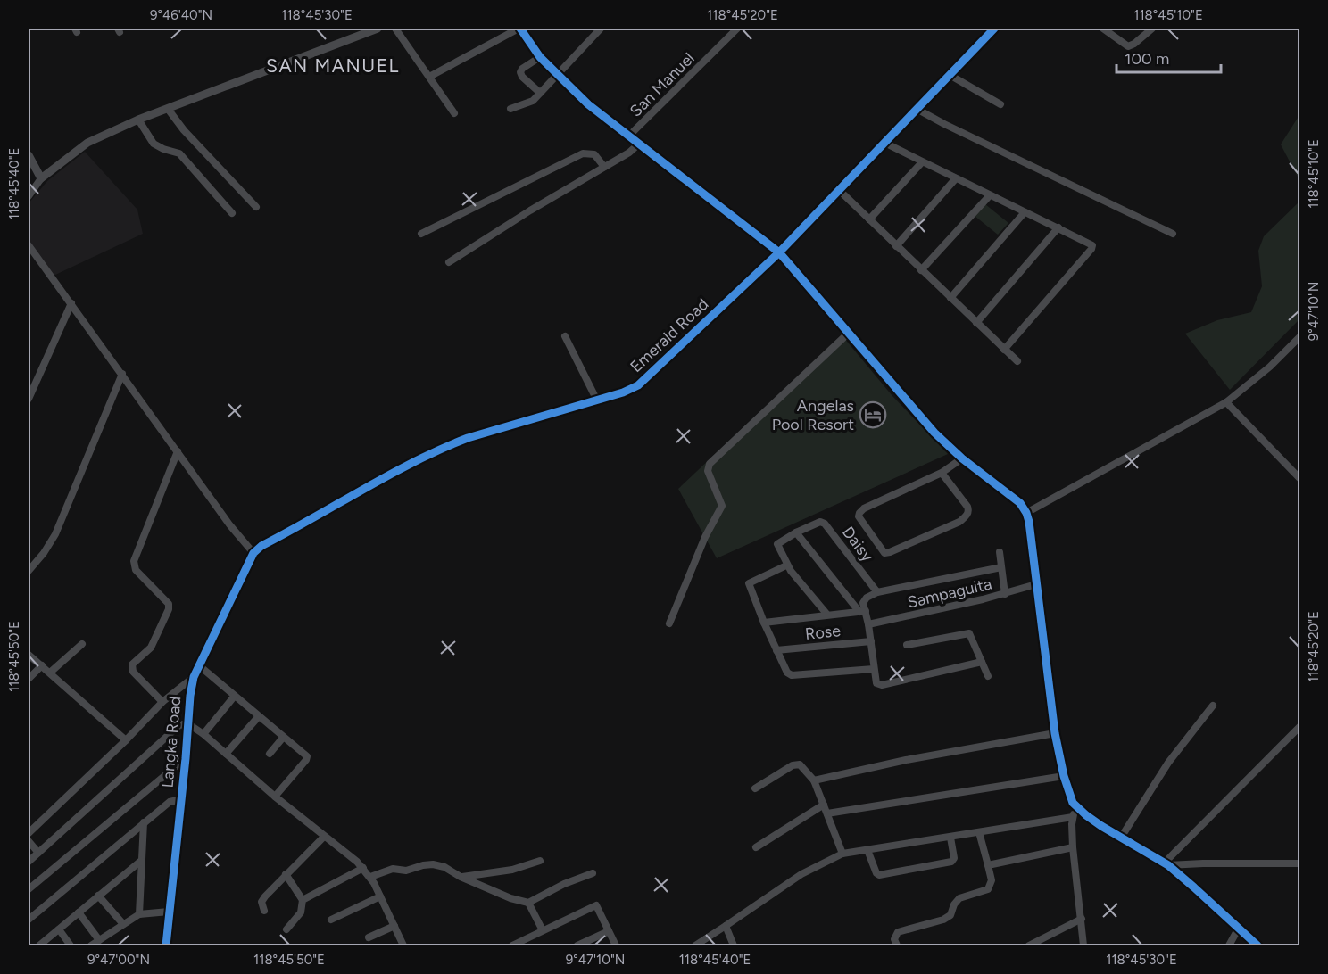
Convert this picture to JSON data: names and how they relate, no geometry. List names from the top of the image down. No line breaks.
{"streets":{"street":["San Manuel","Emerald Road","Daisy","Sampaguita","Rose","Langka Road"]},"crossings":[["Emerald Road","Langka Road"]],"districts":["SAN MANUEL"],"places":{"hotel":["Angelas Pool Resort"]},"scale_bar":"100 m","coordinates":["9°46'40\"N","118°45'30\"E","118°45'20\"E","118°45'10\"E","118°45'40\"E","9°47'10\"N","118°45'50\"E","9°47'00\"N"]}
